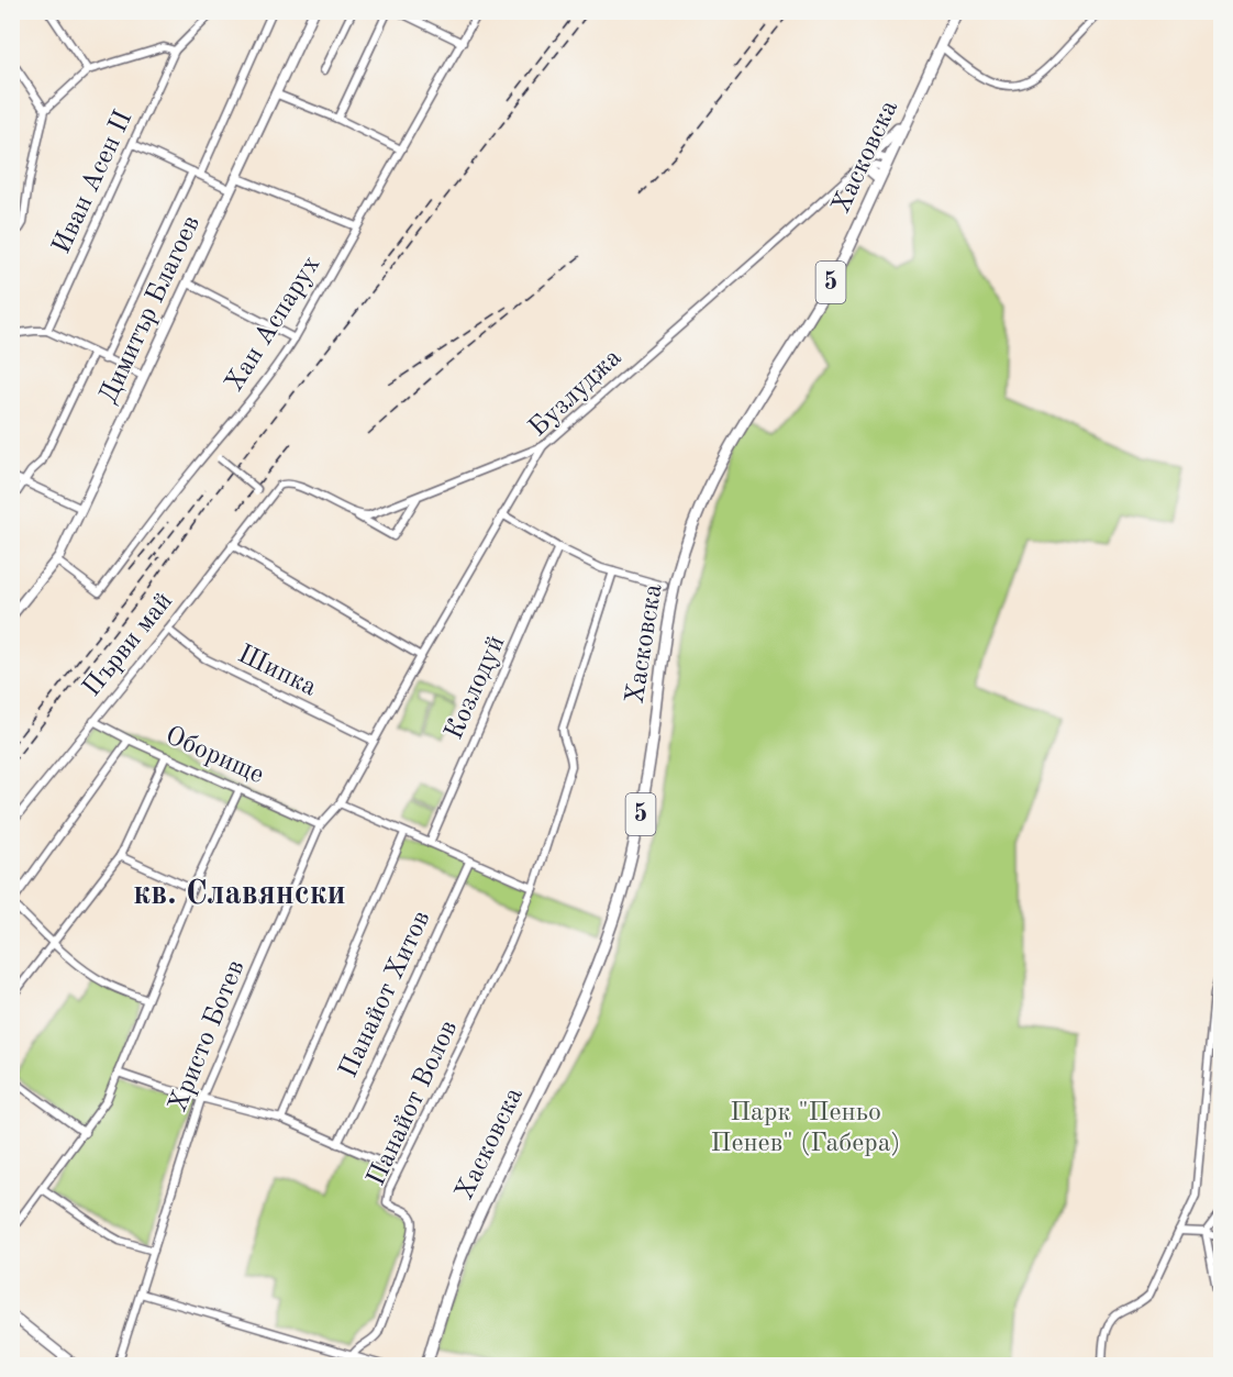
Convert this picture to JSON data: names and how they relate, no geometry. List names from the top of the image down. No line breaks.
{"streets":{"main road":["Хасковска","5"],"street":["Иван Асен II","Димитър Благоев","Хан Аспарух","Бузлуджа","Първи май","Шипка","Козлодуй","Оборище","Панайот Хитов","Христо Ботев","Панайот Волов"]},"crossings":[["Димитър Благоев","Хан Аспарух"],["Бузлуджа","Шипка"],["Бузлуджа","Христо Ботев"],["Първи май","Шипка"],["Първи май","Оборище"],["Шипка","Христо Ботев"],["Оборище","Христо Ботев"]],"districts":["кв. Славянски"],"parks":["Парк \"Пеньо Пенев\" (Габера)"]}
